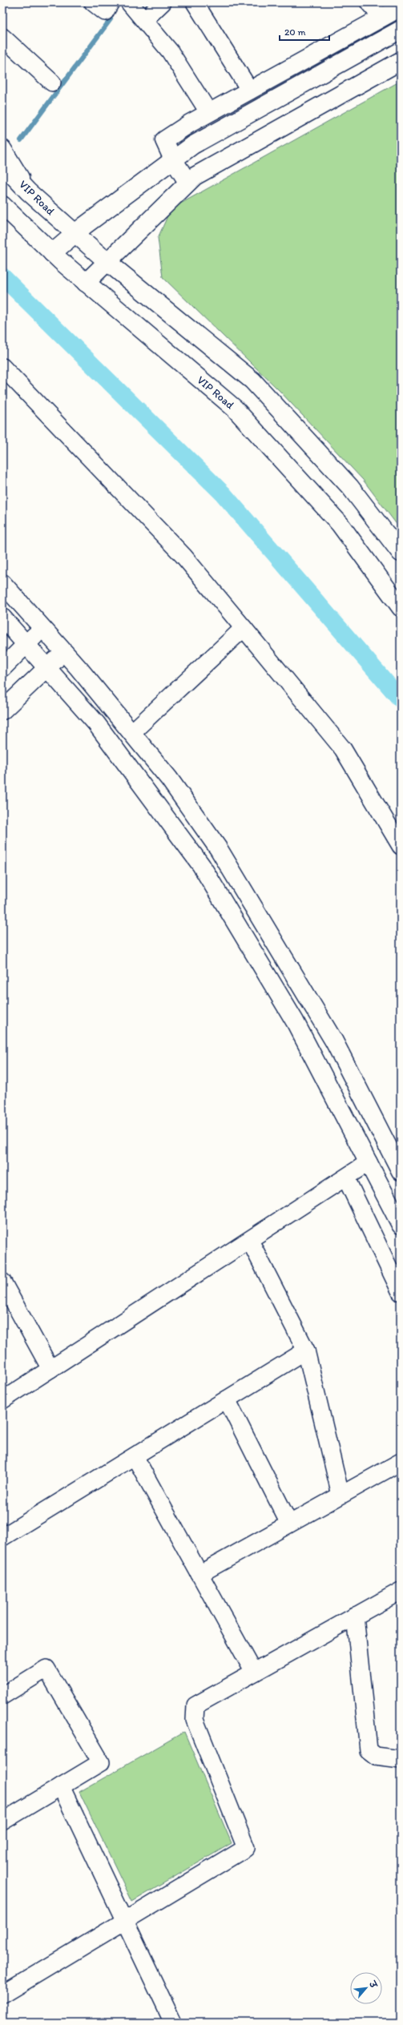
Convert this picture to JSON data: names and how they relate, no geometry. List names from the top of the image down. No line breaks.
{"streets":{"street":["VIP Road"]},"scale_bar":"20 m","north":"top right"}
